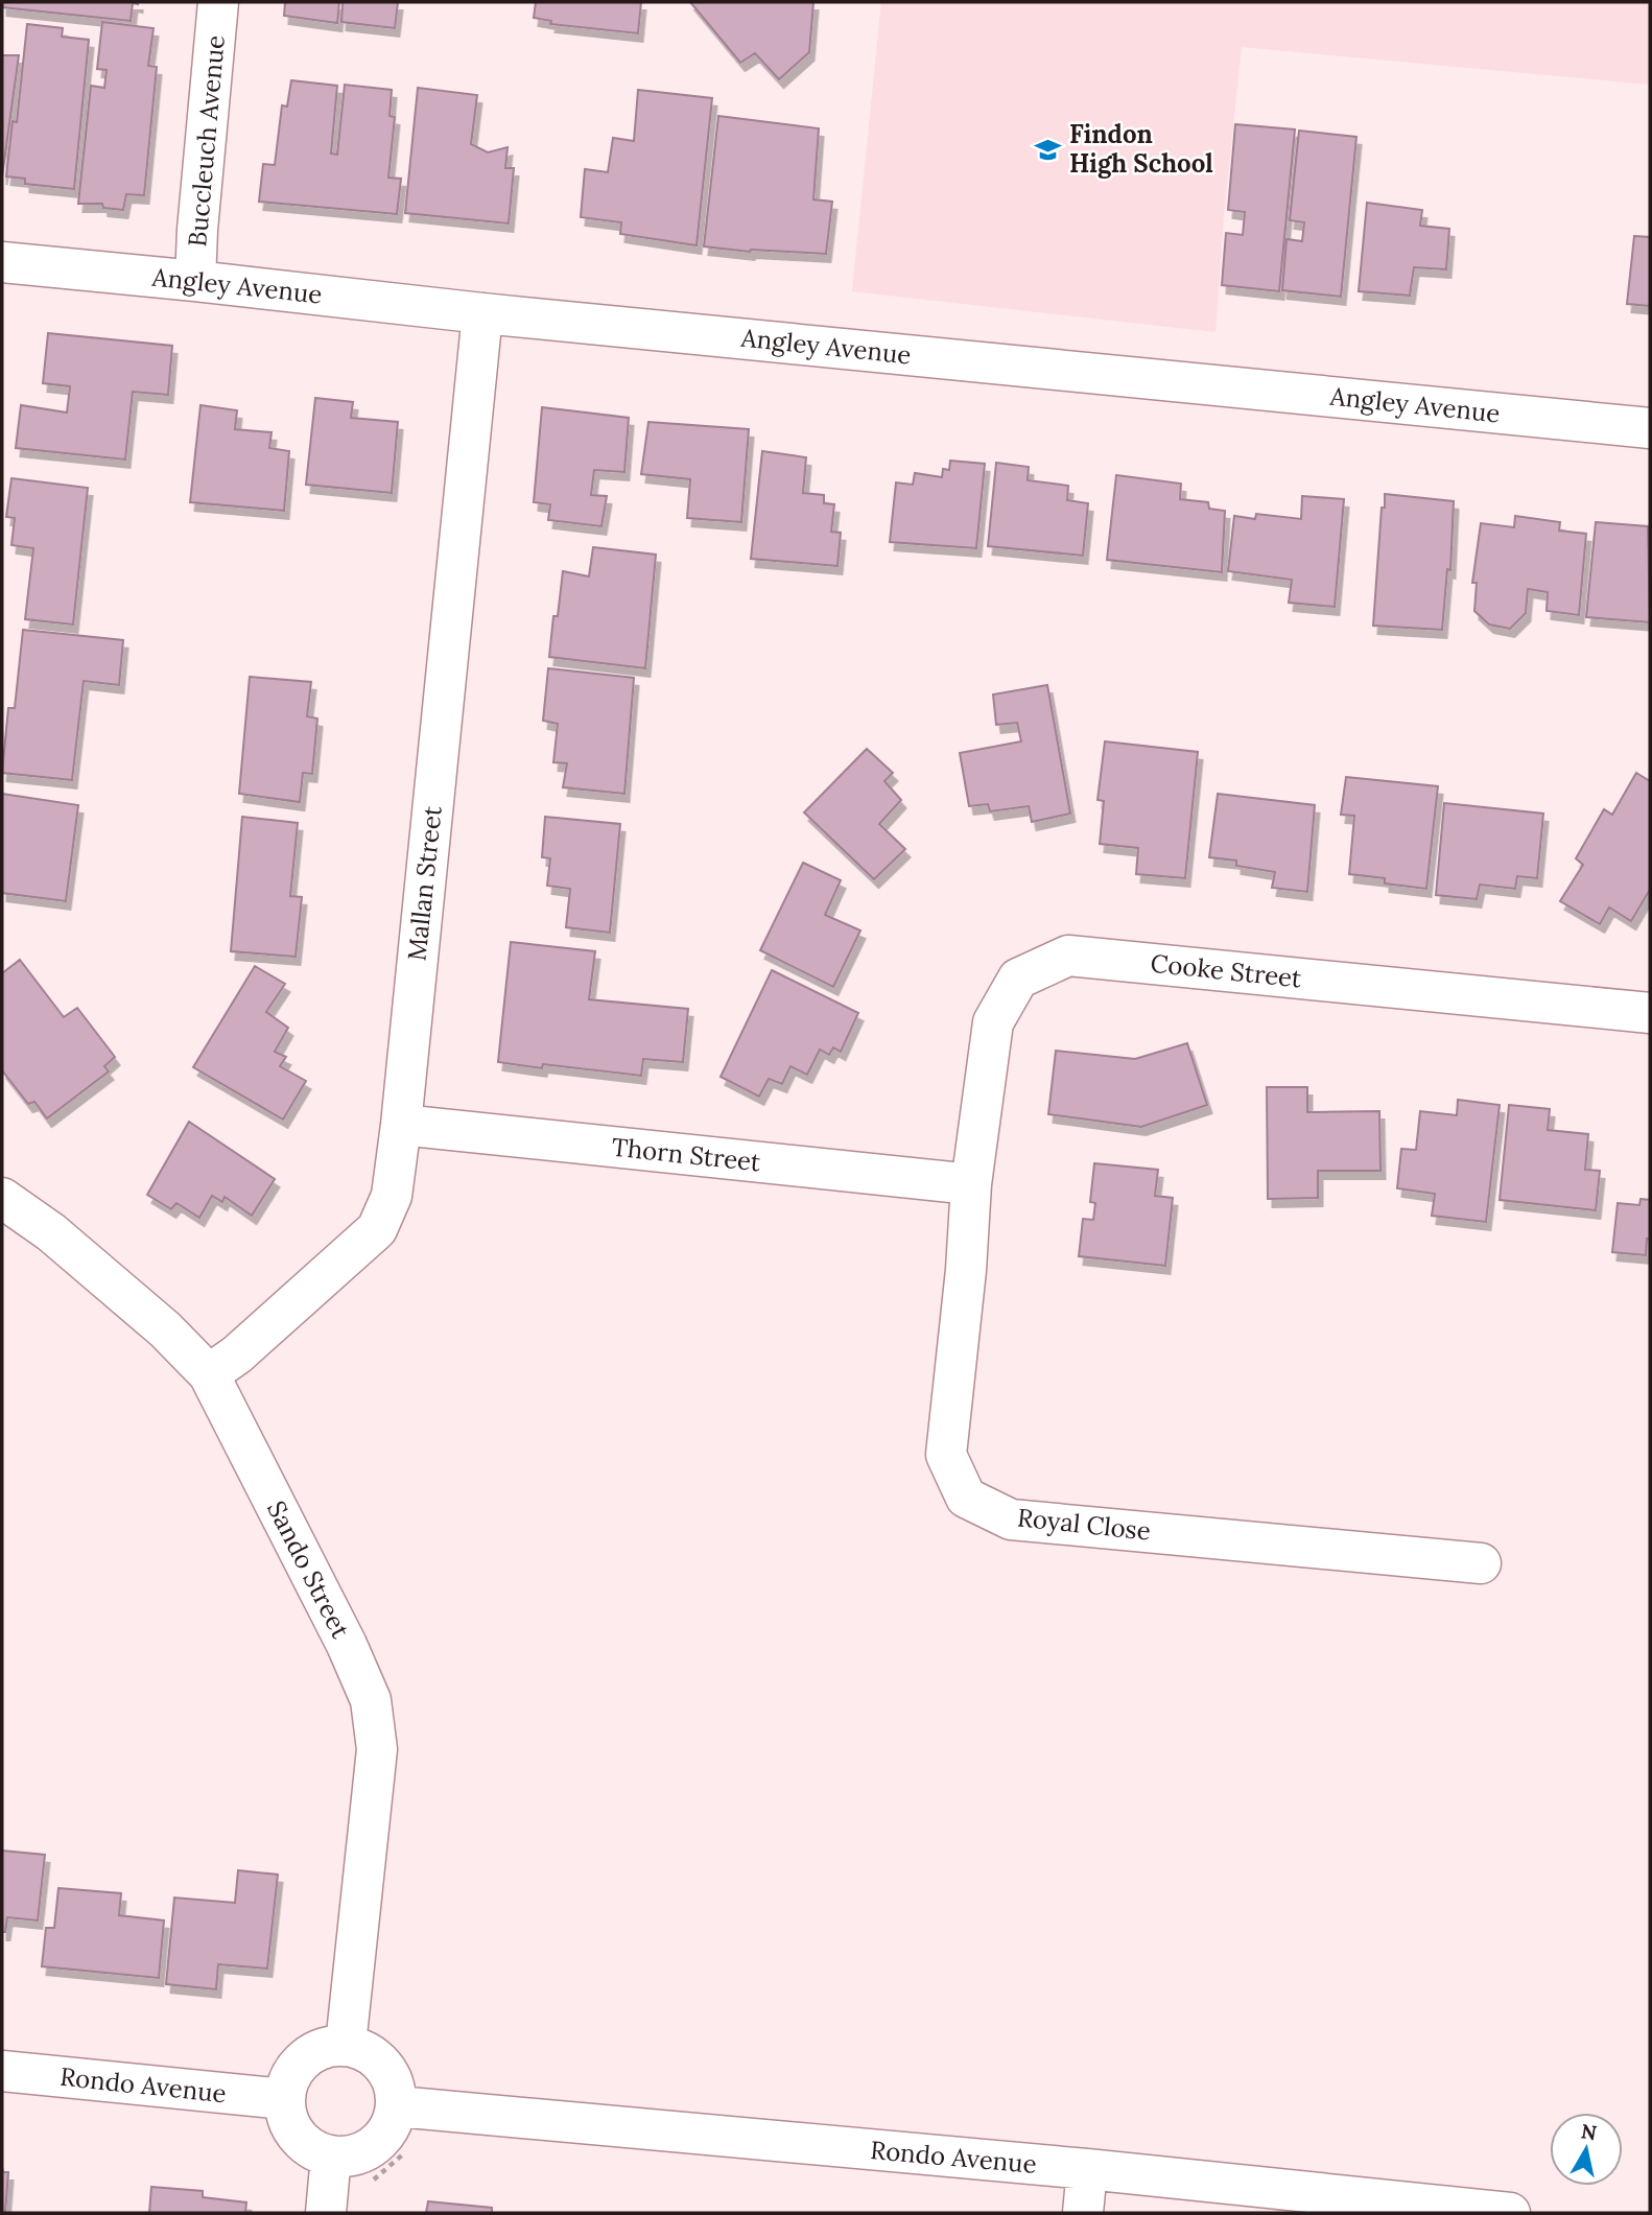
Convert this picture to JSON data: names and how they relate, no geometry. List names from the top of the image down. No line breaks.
{"streets":{"street":["Buccleuch Avenue","Angley Avenue","Mallan Street","Cooke Street","Thorn Street","Royal Close","Sando Street","Rondo Avenue"]},"crossings":[["Buccleuch Avenue","Angley Avenue"],["Angley Avenue","Mallan Street"],["Mallan Street","Thorn Street"],["Mallan Street","Sando Street"],["Cooke Street","Thorn Street"],["Cooke Street","Royal Close"],["Thorn Street","Royal Close"],["Sando Street","Rondo Avenue"]],"places":{"school or university":["Findon High School"]},"north":"top"}
